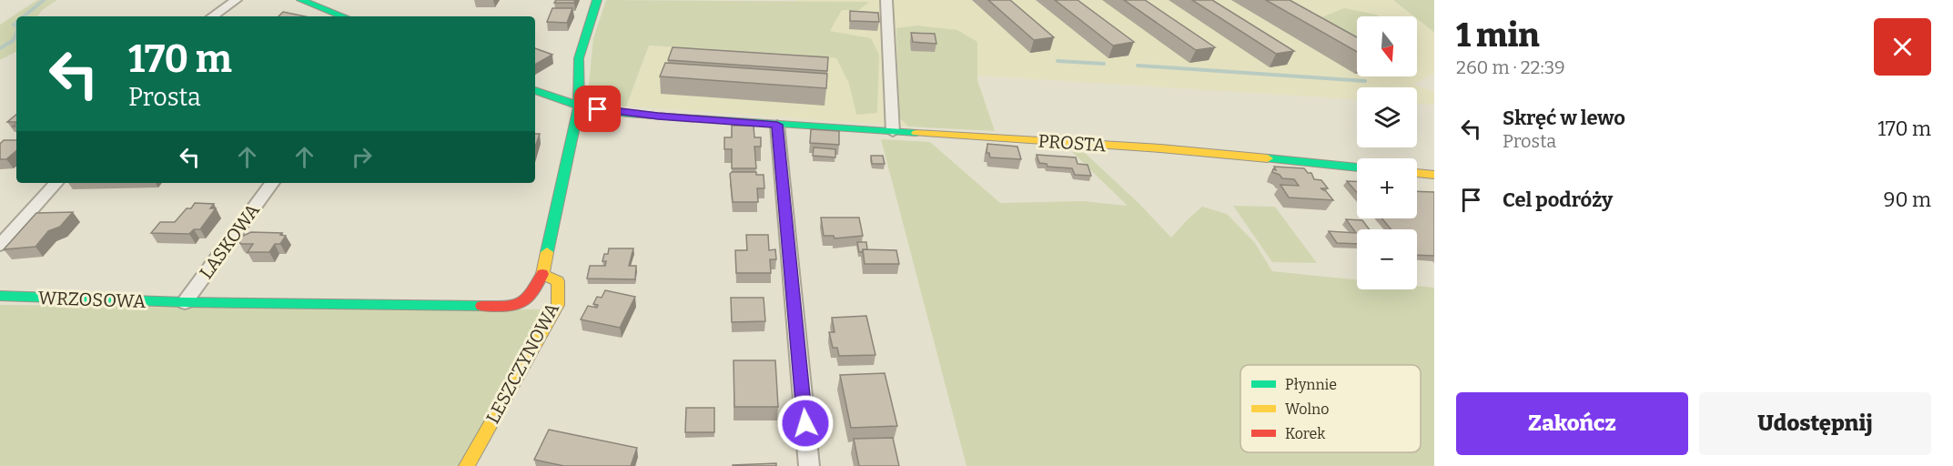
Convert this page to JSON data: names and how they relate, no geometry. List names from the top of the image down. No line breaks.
{"streets":{"street":["PROSTA","LASKOWA","WRZOSOWA","LESZCZYNOWA"]},"crossings":[["PROSTA","LESZCZYNOWA"],["LASKOWA","WRZOSOWA"],["WRZOSOWA","LESZCZYNOWA"]],"legend":["Płynnie","Wolno","Korek"],"north":"bottom","page":{"heading":["1 min","260 m · 22:39"],"map_buttons":["+","−"],"turn":["170 m","Prosta"],"list":[{"name":"Skręć w lewo","note":"Prosta","value":"170 m"},{"name":"Cel podróży","value":"90 m"}],"buttons":["Zakończ","Udostępnij"]}}
